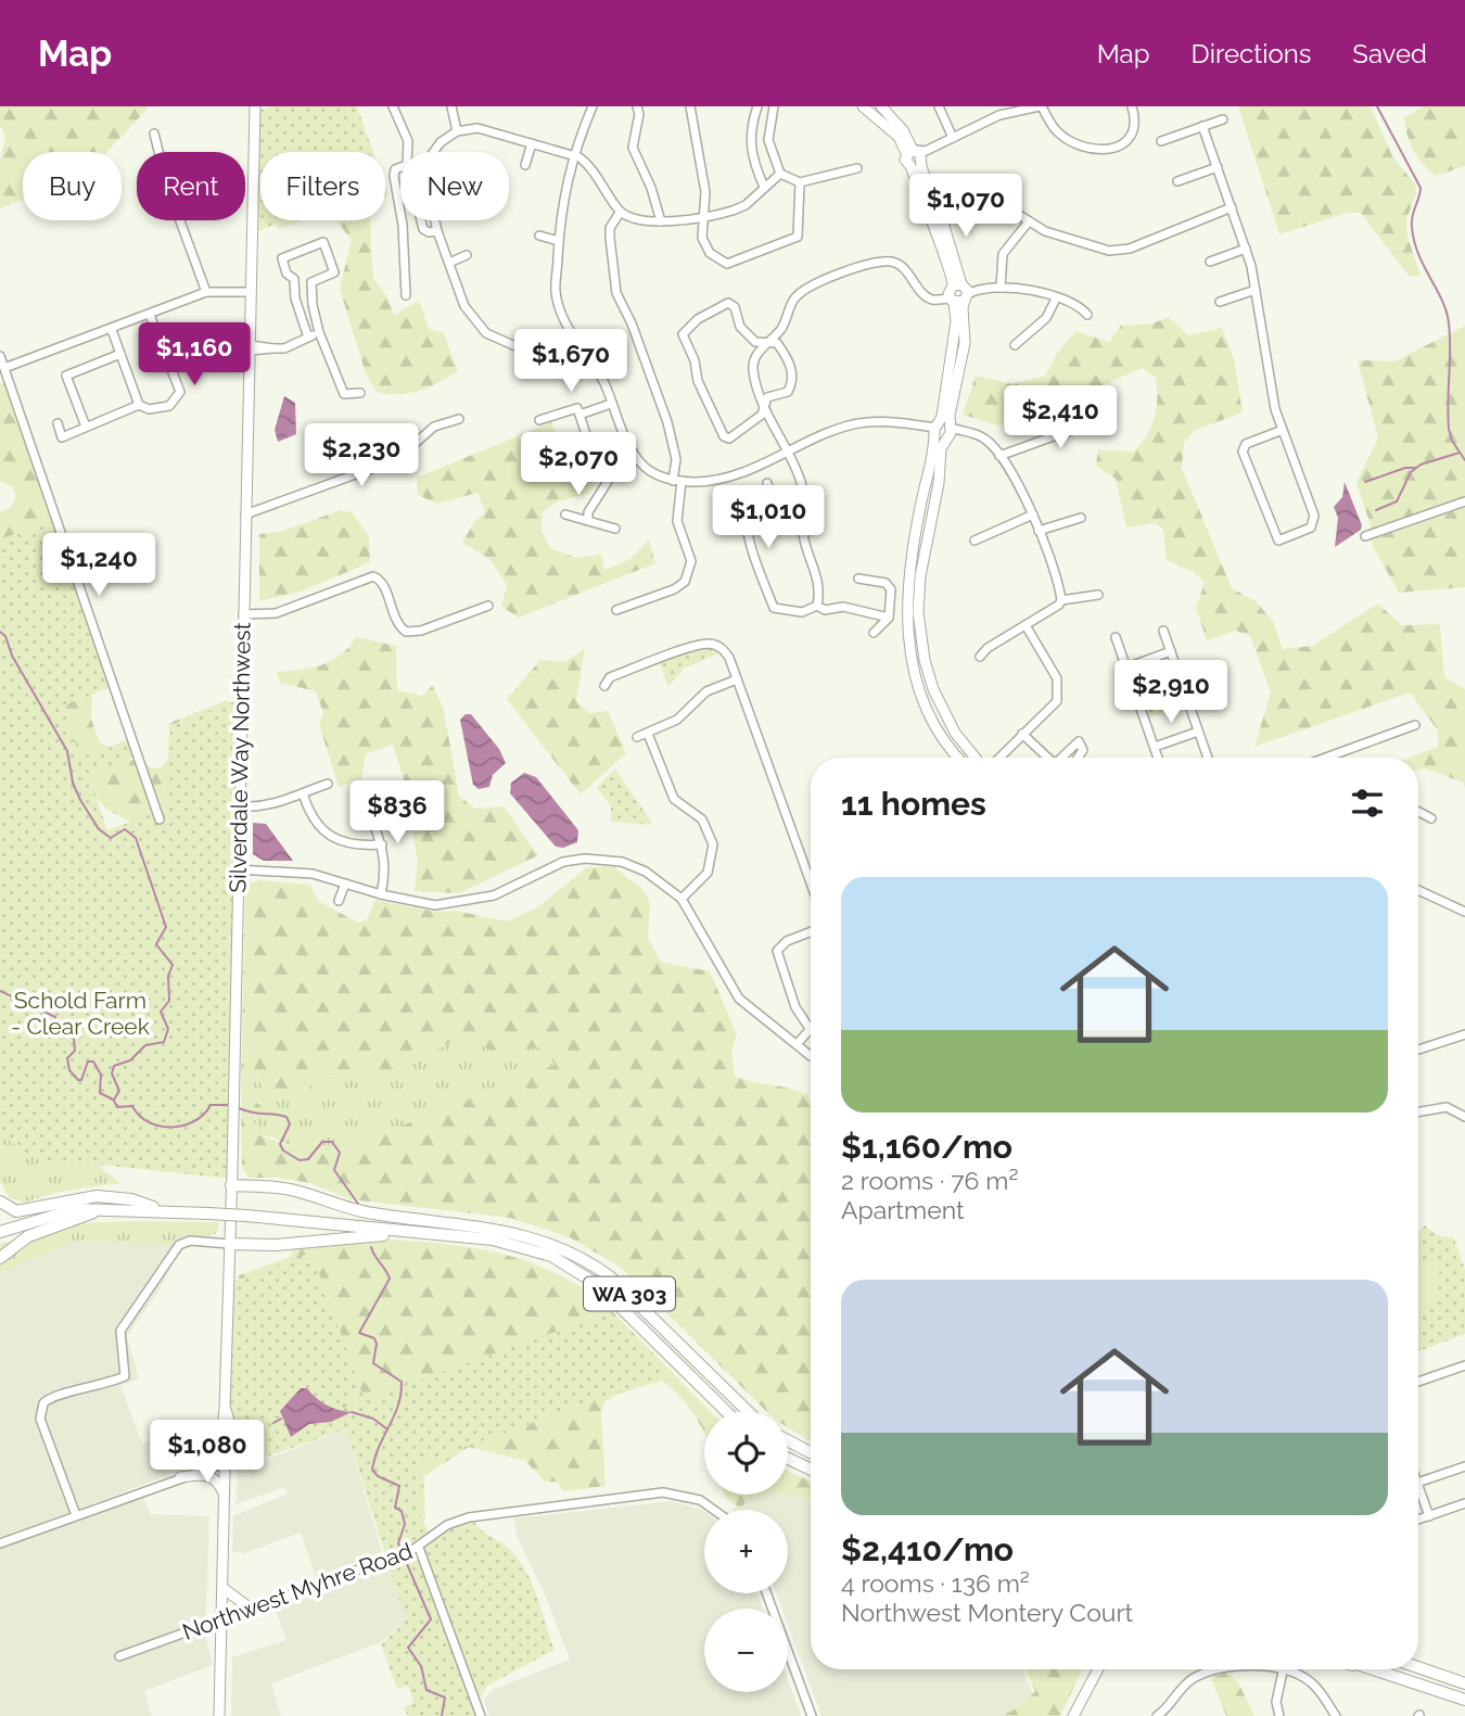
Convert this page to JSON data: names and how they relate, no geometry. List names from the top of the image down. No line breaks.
{"streets":{"highway":["WA 303"],"main road":["Silverdale Way Northwest"],"street":["Northwest Myhre Road"]},"crossings":[["Silverdale Way Northwest","Northwest Myhre Road"]],"parks":["Schold Farm - Clear Creek"],"page":{"header":"Map","nav":["Map","Directions","Saved"],"chip":["Buy","Rent","Filters","New"],"price":["$1,070","$1,160","$1,670","$2,410","$2,230","$2,070","$1,010","$1,240","$2,910","$836","$1,080"],"heading":"11 homes","list":[{"name":"$1,160/mo","note":"2 rooms · 76 m² · Apartment"},{"name":"$2,410/mo","note":"4 rooms · 136 m² · Northwest Montery Court"}],"map_buttons":["+","−"]}}
